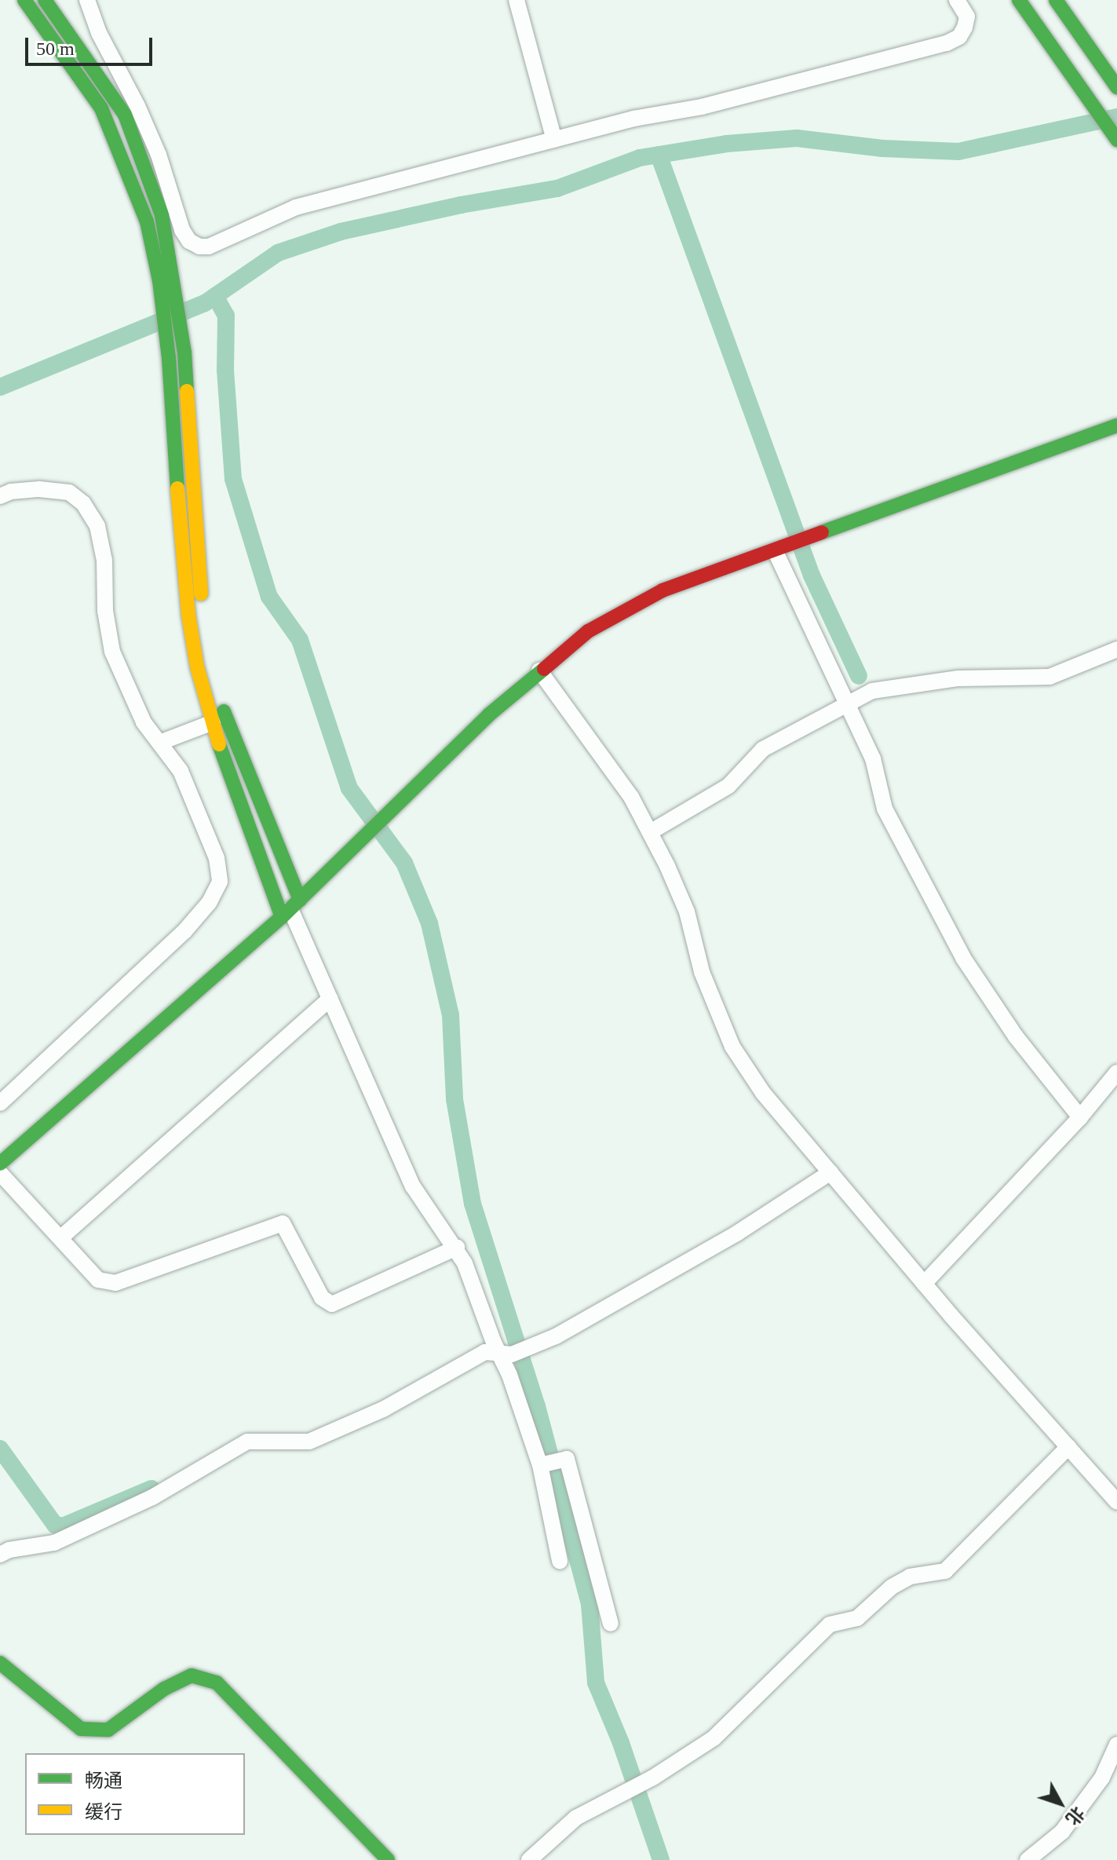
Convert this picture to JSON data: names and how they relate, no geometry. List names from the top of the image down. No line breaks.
{"legend":["畅通","缓行"],"scale_bar":"50 m","north":"bottom right"}
